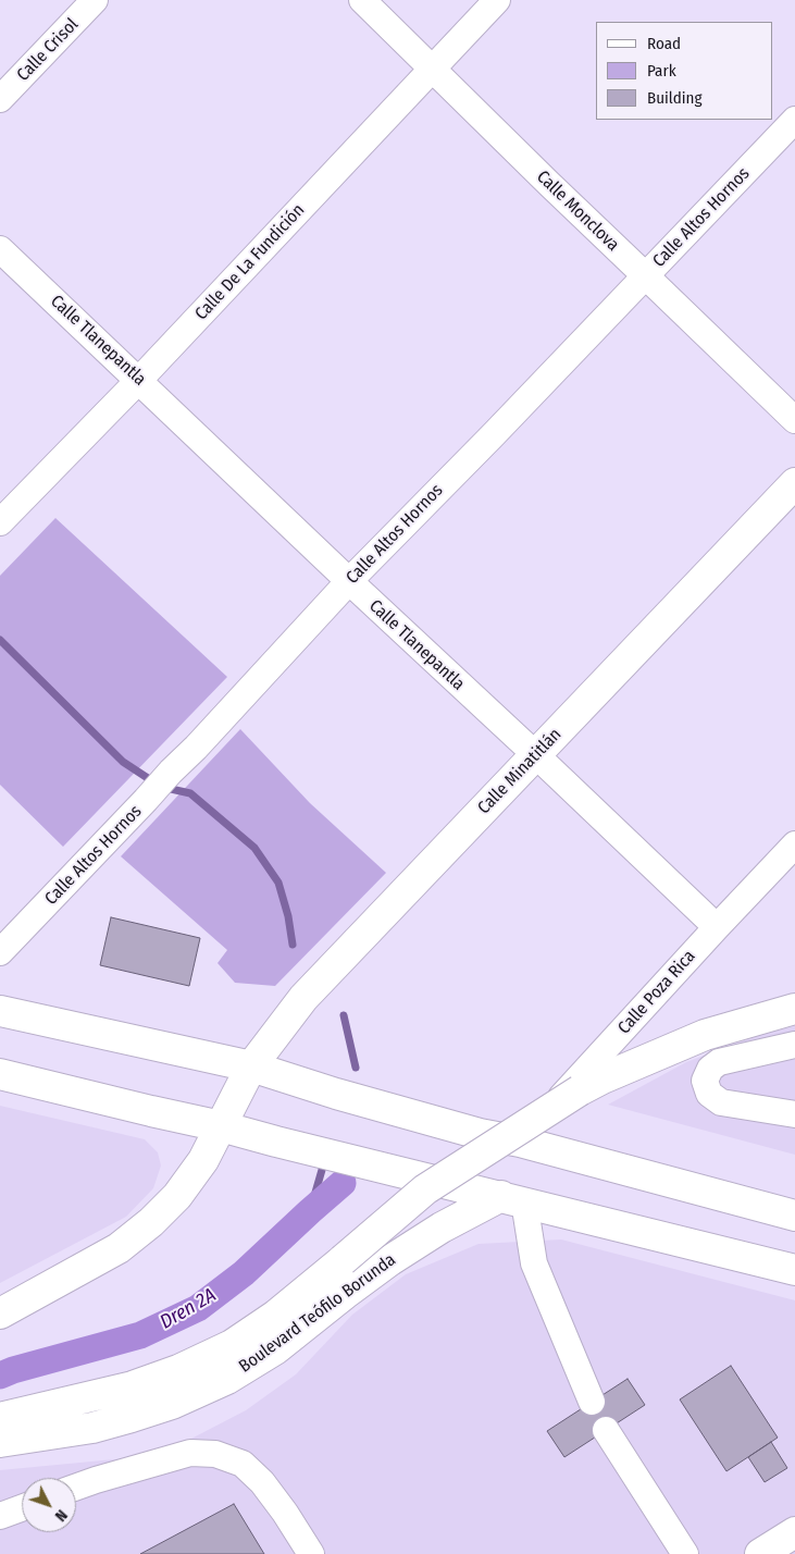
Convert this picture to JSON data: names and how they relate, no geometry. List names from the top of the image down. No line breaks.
{"streets":{"main road":["Calle Minatitlán","Boulevard Teófilo Borunda"],"street":["Calle Crisol","Calle Monclova","Calle Altos Hornos","Calle De La Fundición","Calle Tlanepantla","Calle Poza Rica"]},"crossings":[["Calle Monclova","Calle Altos Hornos"],["Calle Monclova","Calle De La Fundición"],["Calle Altos Hornos","Calle Tlanepantla"],["Calle De La Fundición","Calle Tlanepantla"],["Calle Tlanepantla","Calle Minatitlán"],["Calle Tlanepantla","Calle Poza Rica"]],"water":["Dren 2A"],"legend":["Road","Park","Building"],"north":"bottom right"}
